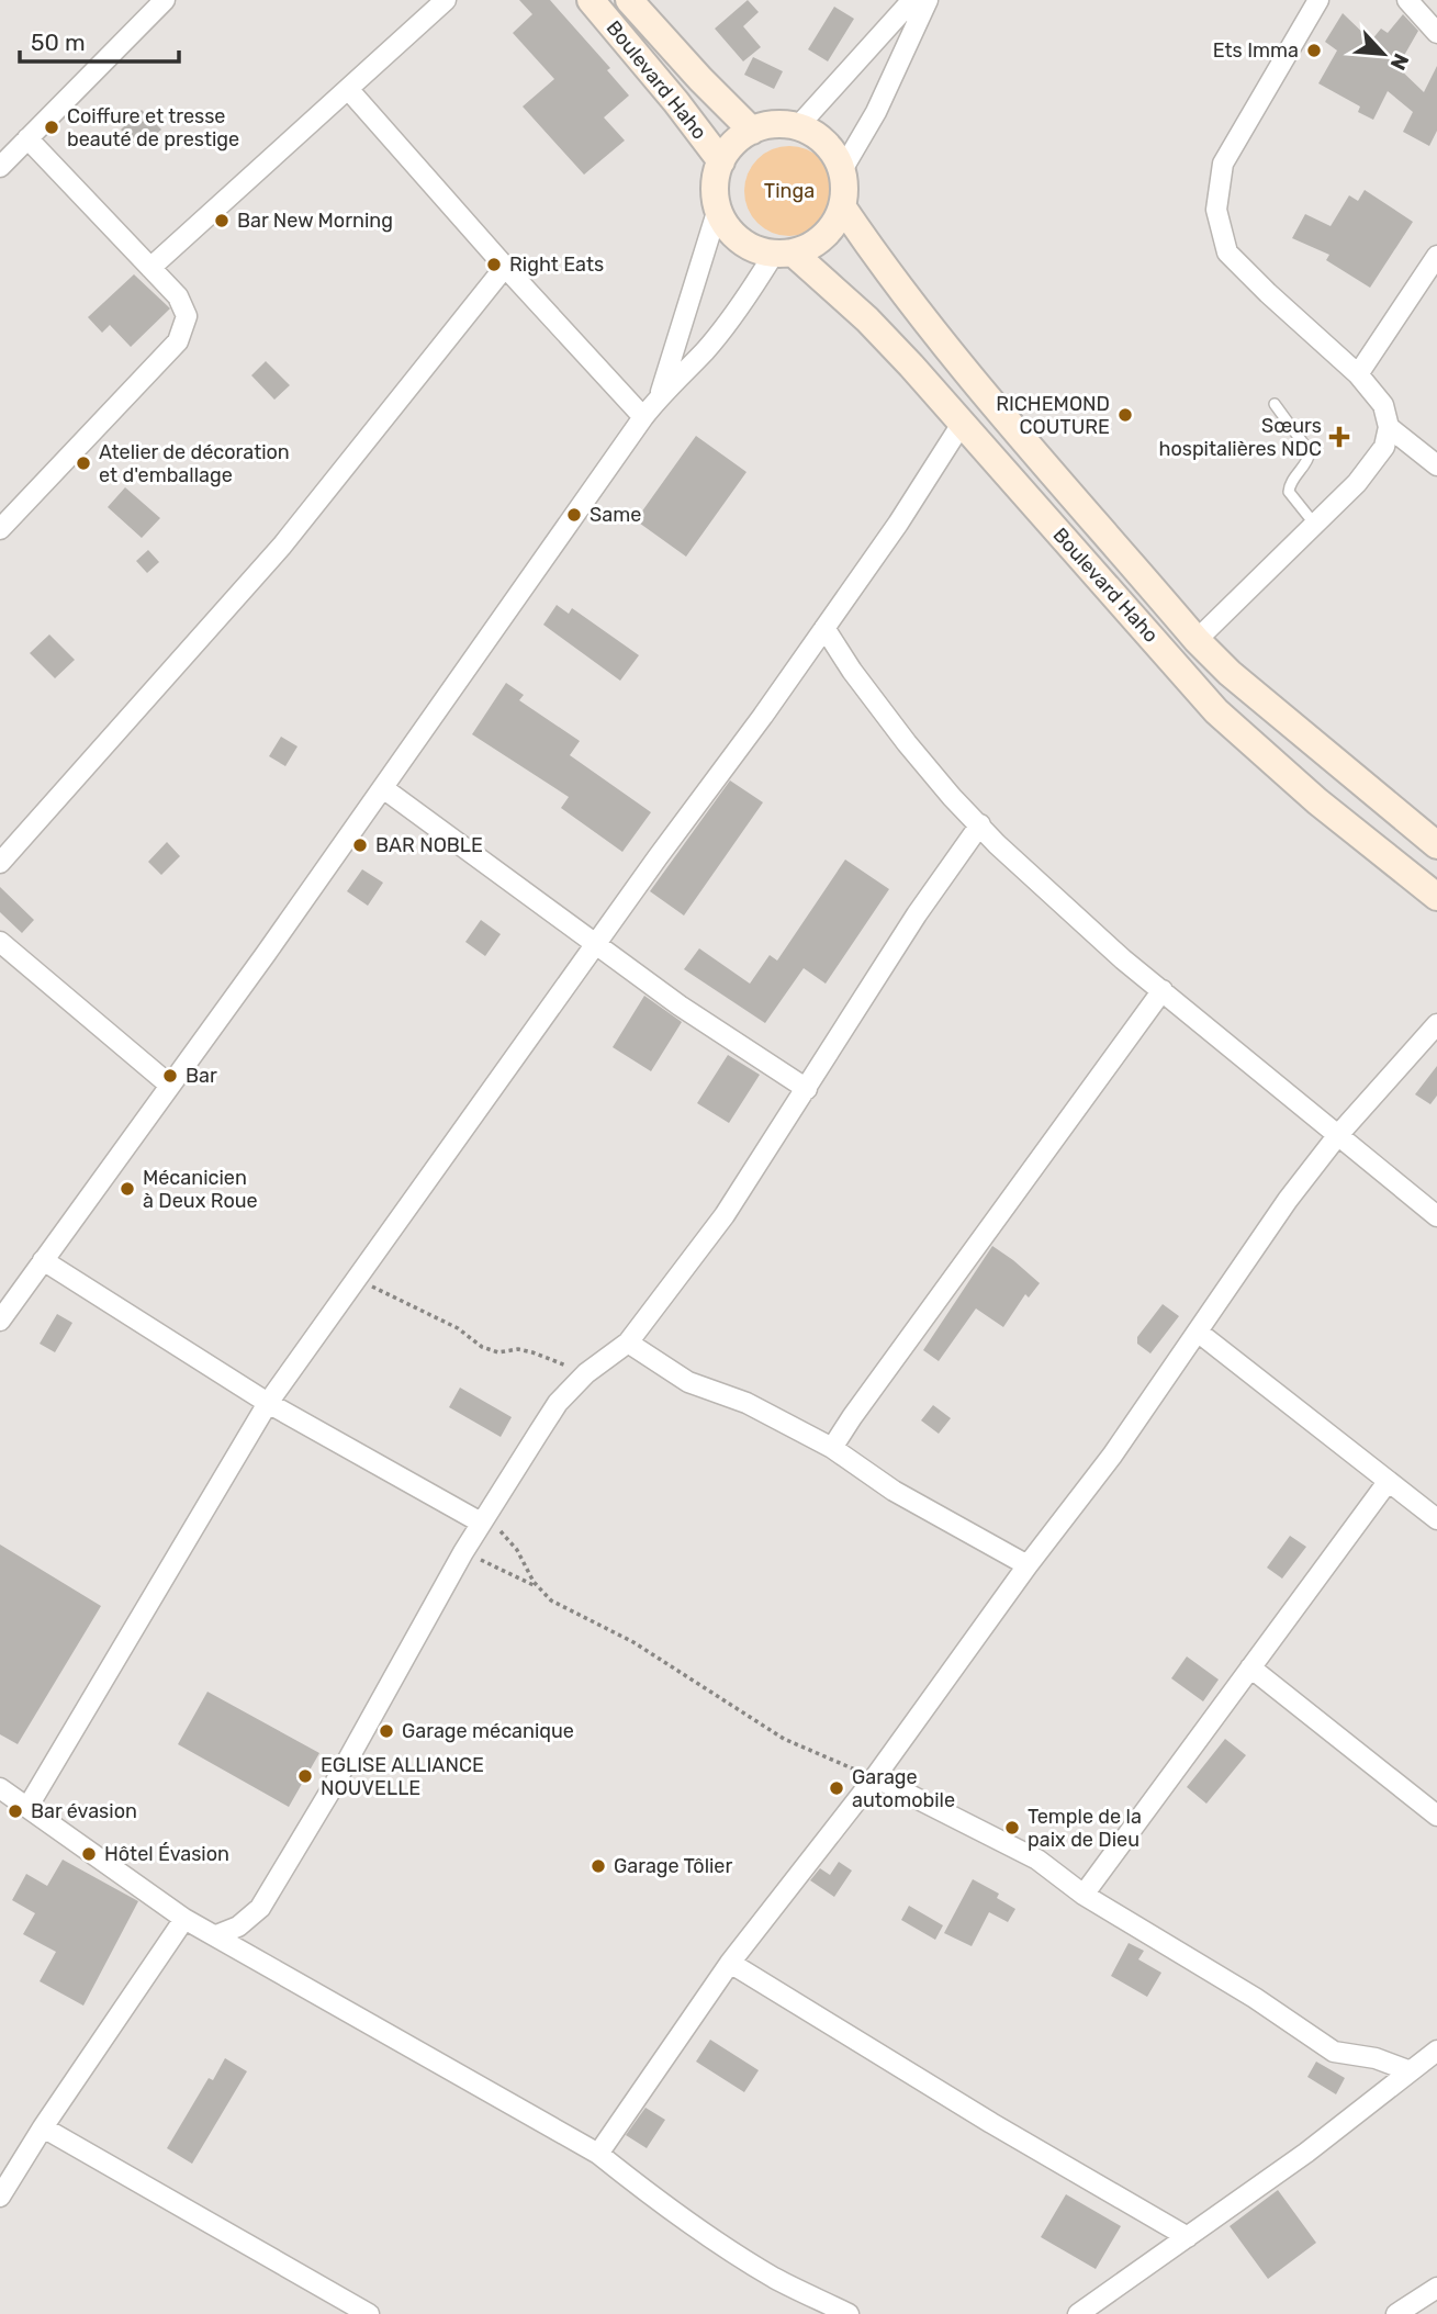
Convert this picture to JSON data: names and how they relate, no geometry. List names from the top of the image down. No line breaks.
{"streets":{"main road":["Boulevard Haho"]},"parks":["Tinga"],"places":{"other":["Ets Imma","Coiffure et tresse beauté de prestige","Bar New Morning","Right Eats","RICHEMOND COUTURE","Atelier de décoration et d'emballage","Same","BAR NOBLE","Bar","Mécanicien à Deux Roue","Garage mécanique","EGLISE ALLIANCE NOUVELLE","Garage automobile","Bar évasion","Temple de la paix de Dieu","Hôtel Évasion","Garage Tôlier"],"health":["Sœurs hospitalières NDC"]},"scale_bar":"50 m","north":"bottom right"}
